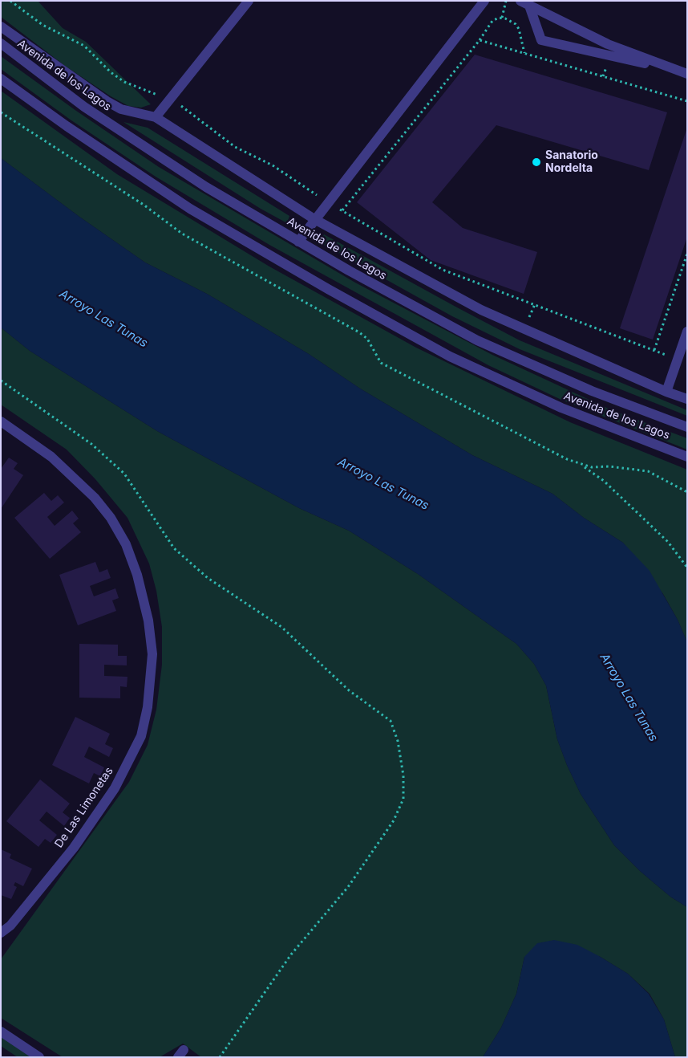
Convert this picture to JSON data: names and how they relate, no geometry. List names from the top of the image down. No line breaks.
{"streets":{"street":["Avenida de los Lagos","De Las Limonetas"]},"water":["Arroyo Las Tunas"],"places":["Sanatorio Nordelta"]}
